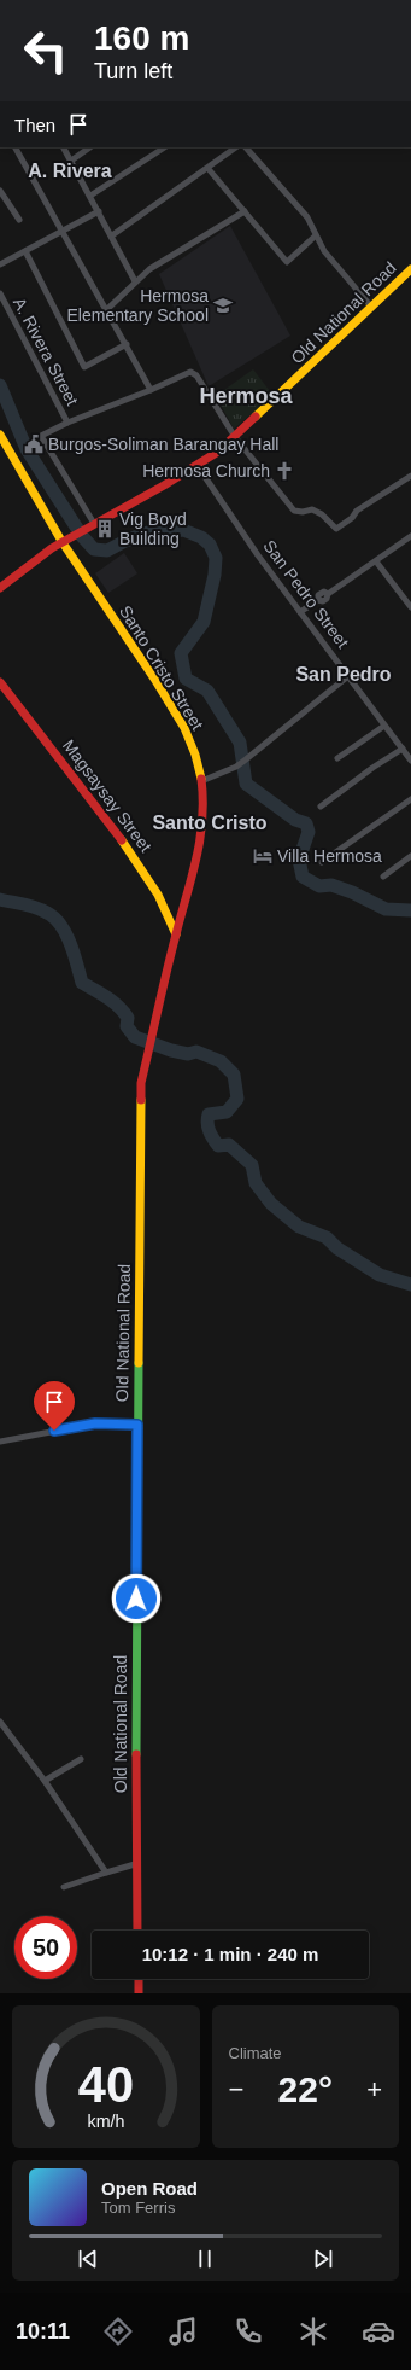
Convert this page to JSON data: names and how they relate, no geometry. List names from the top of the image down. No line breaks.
{"streets":{"main road":["Old National Road","Santo Cristo Street","Magsaysay Street"],"street":["A. Rivera Street","San Pedro Street"]},"crossings":[["Old National Road","San Pedro Street"],["Old National Road","Santo Cristo Street"],["Old National Road","Magsaysay Street"],["Santo Cristo Street","Magsaysay Street"]],"districts":["A. Rivera","Hermosa","San Pedro","Santo Cristo"],"places":{"school or university":["Hermosa Elementary School"],"public building":["Burgos-Soliman Barangay Hall"],"church":["Hermosa Church"],"building":["Vig Boyd Building"],"hotel":["Villa Hermosa"]},"page":{"turn":["160 m","Turn left"],"then":"Then","limit":"50","trip":"10:12 · 1 min · 240 m","tile":"Climate","heat":["−","22°","+"],"song":["Open Road","Tom Ferris"],"tabs":"10:11","gauge":["40","km/h"]}}
